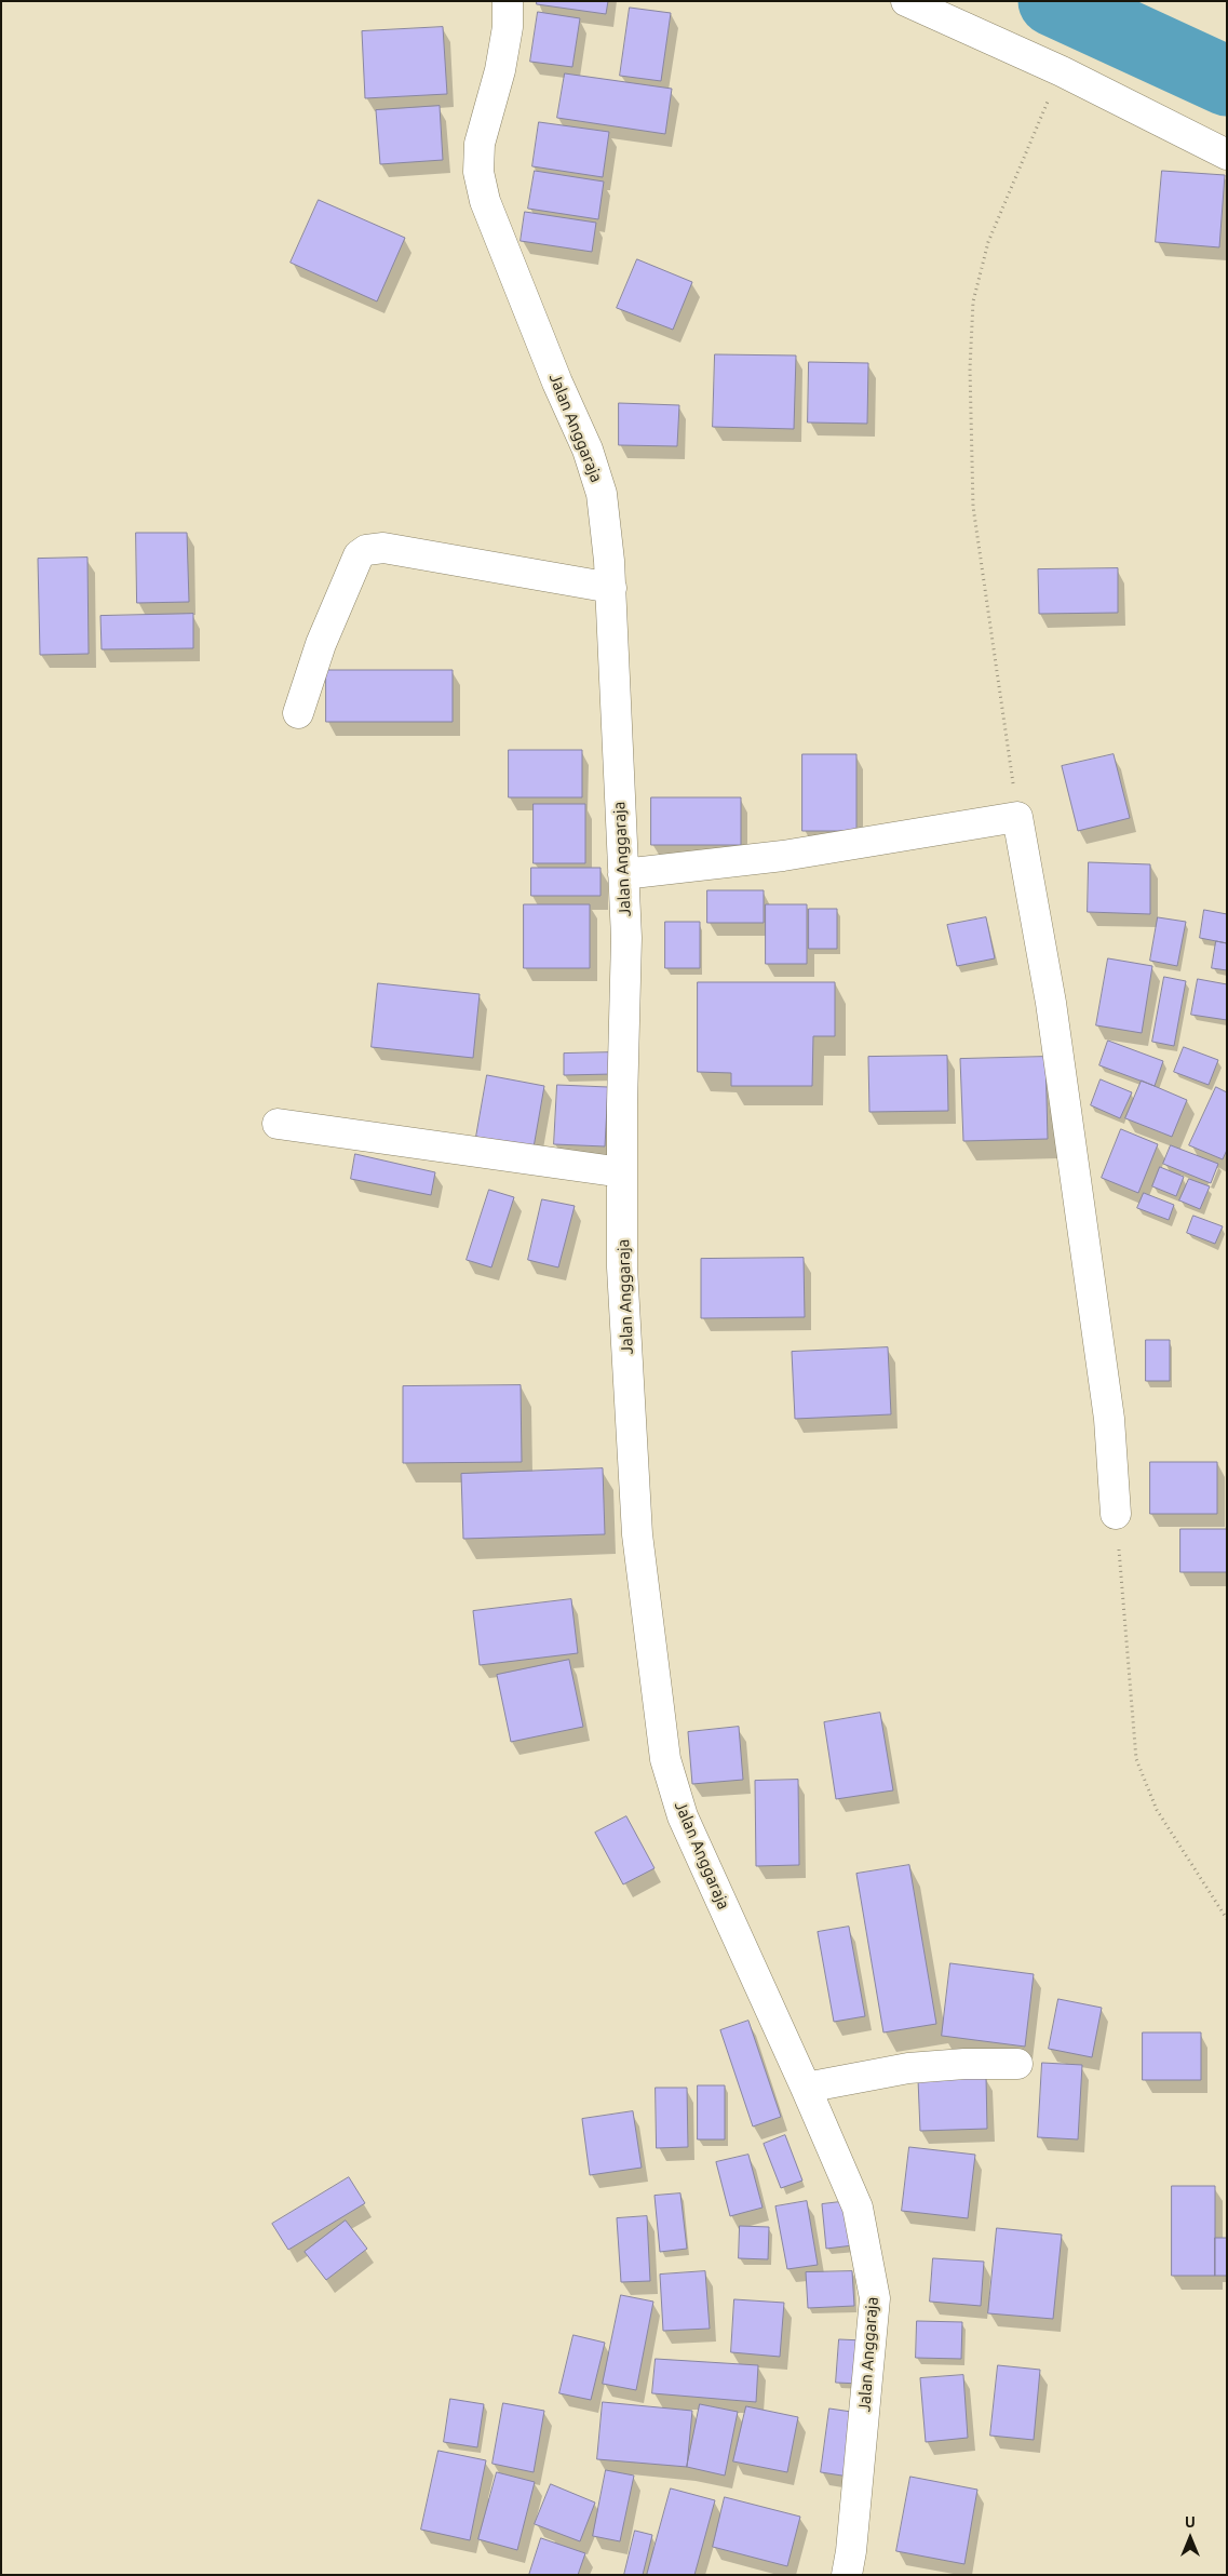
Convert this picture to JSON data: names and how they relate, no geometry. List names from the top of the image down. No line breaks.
{"streets":{"street":["Jalan Anggaraja"]},"north":"top"}
